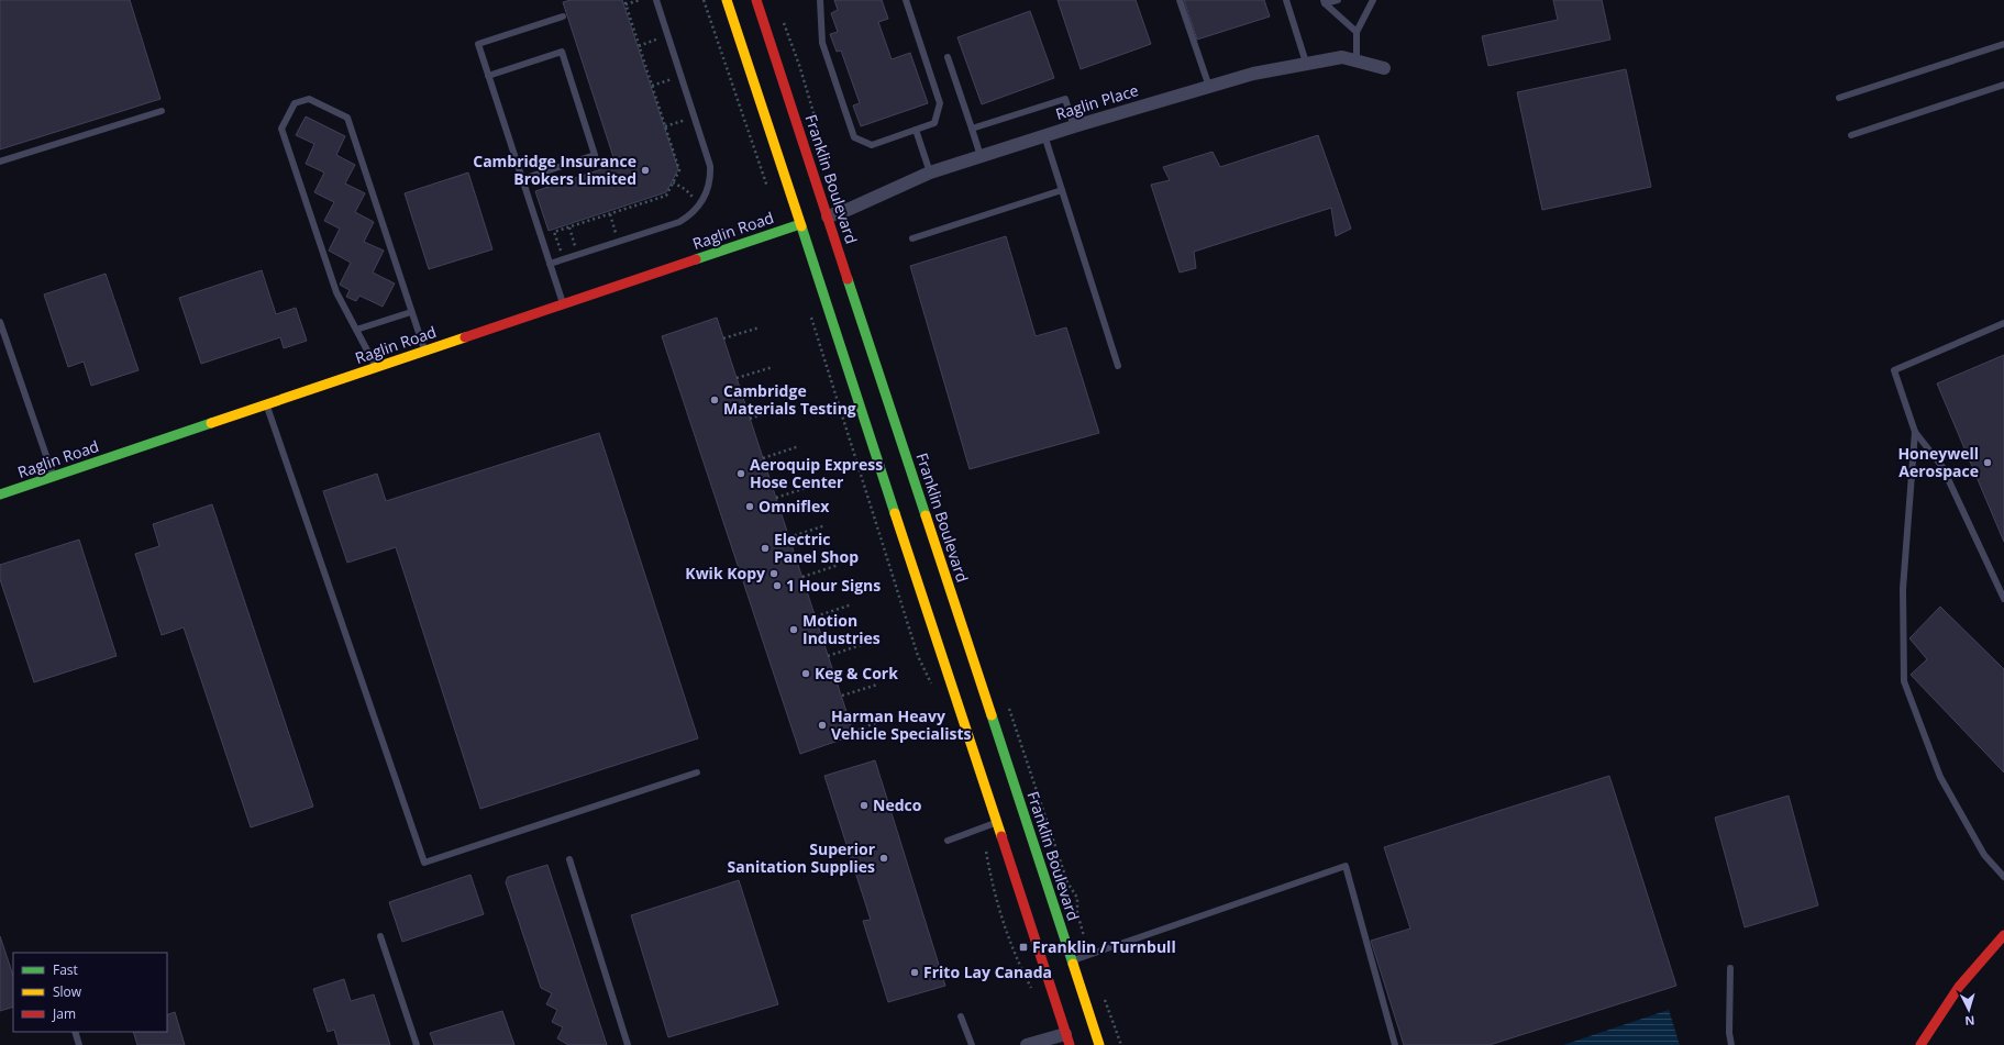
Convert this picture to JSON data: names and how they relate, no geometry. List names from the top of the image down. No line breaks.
{"streets":{"main road":["Franklin Boulevard","Raglin Road"],"street":["Raglin Place"]},"crossings":[["Raglin Place","Franklin Boulevard"]],"places":{"other":["Cambridge Insurance Brokers Limited","Cambridge Materials Testing","Honeywell Aerospace","Aeroquip Express Hose Center","Omniflex","Electric Panel Shop","Kwik Kopy","1 Hour Signs","Motion Industries","Keg & Cork","Harman Heavy Vehicle Specialists","Nedco","Superior Sanitation Supplies","Frito Lay Canada"],"transit":["Franklin / Turnbull"]},"legend":["Fast","Slow","Jam"],"north":"bottom"}
